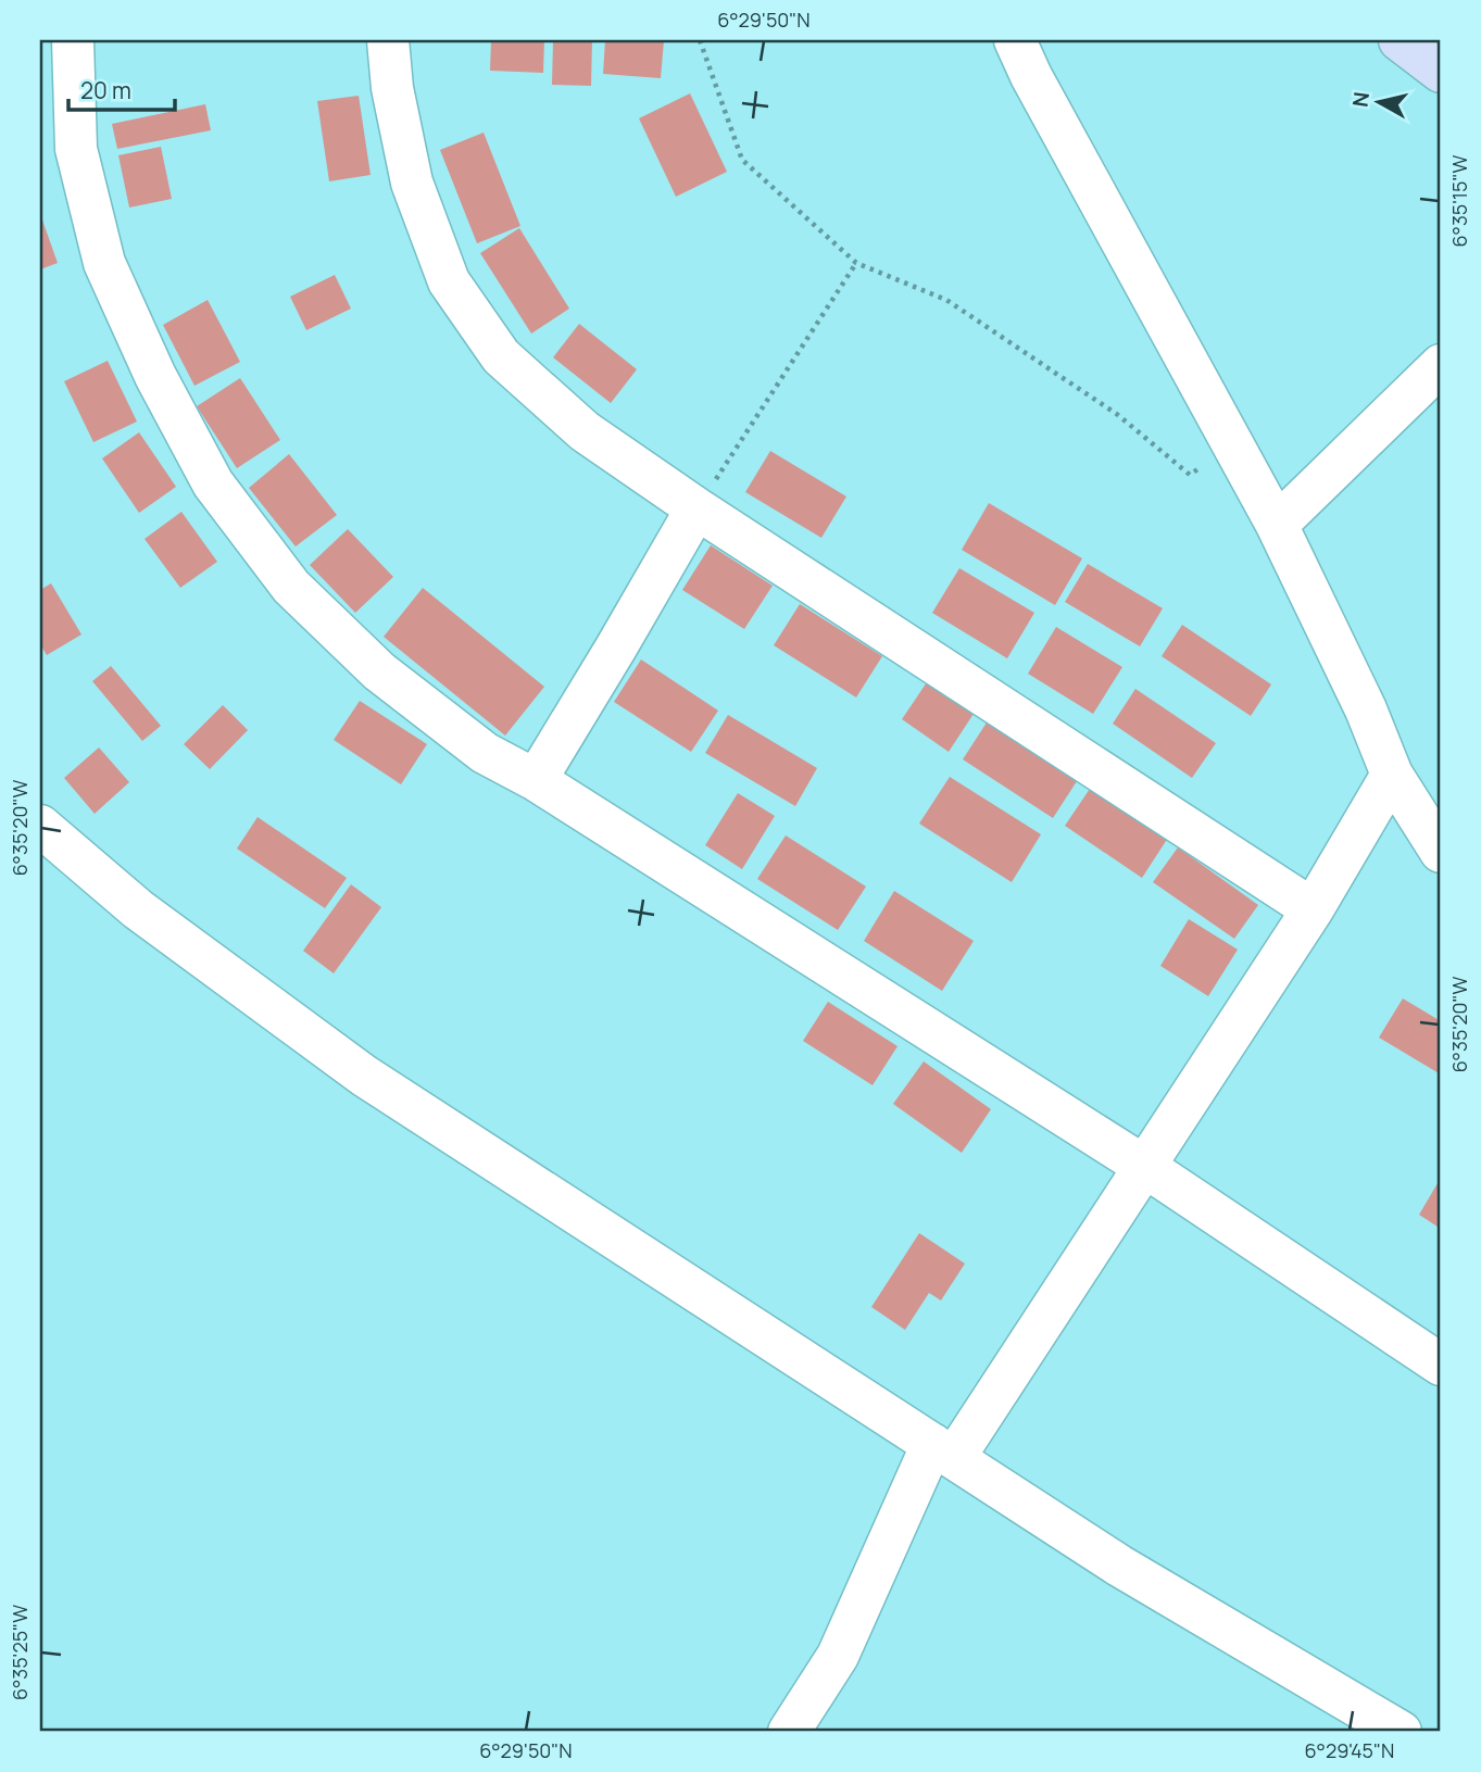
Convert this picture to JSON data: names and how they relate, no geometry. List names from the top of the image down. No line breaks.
{"scale_bar":"20 m","north":"left","coordinates":["6°29'50\"N","6°35'15\"W","6°35'20\"W","6°35'25\"W","6°29'45\"N"]}
